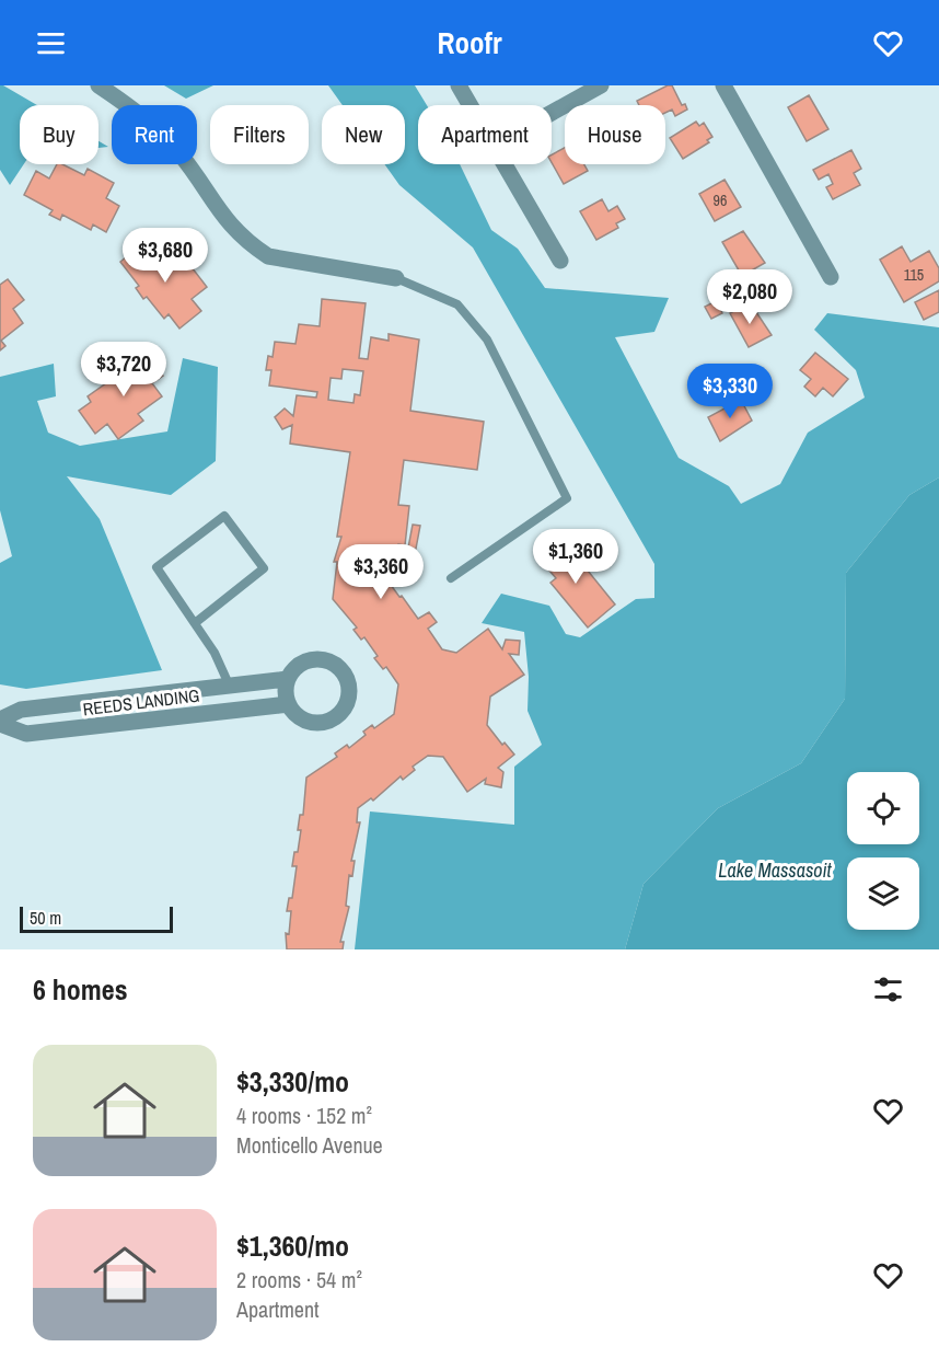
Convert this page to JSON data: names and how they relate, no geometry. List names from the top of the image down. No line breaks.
{"streets":{"street":["REEDS LANDING"]},"water":["Lake Massasoit"],"house_numbers":["96","115"],"scale_bar":"50 m","page":{"header":"Roofr","chip":["Buy","Rent","Filters","New","Apartment","House"],"price":["$3,680","$2,080","$3,720","$3,330","$1,360","$3,360"],"scale":"50 m","heading":"6 homes","list":[{"name":"$3,330/mo","note":"4 rooms · 152 m² · Monticello Avenue"},{"name":"$1,360/mo","note":"2 rooms · 54 m² · Apartment"}]}}
